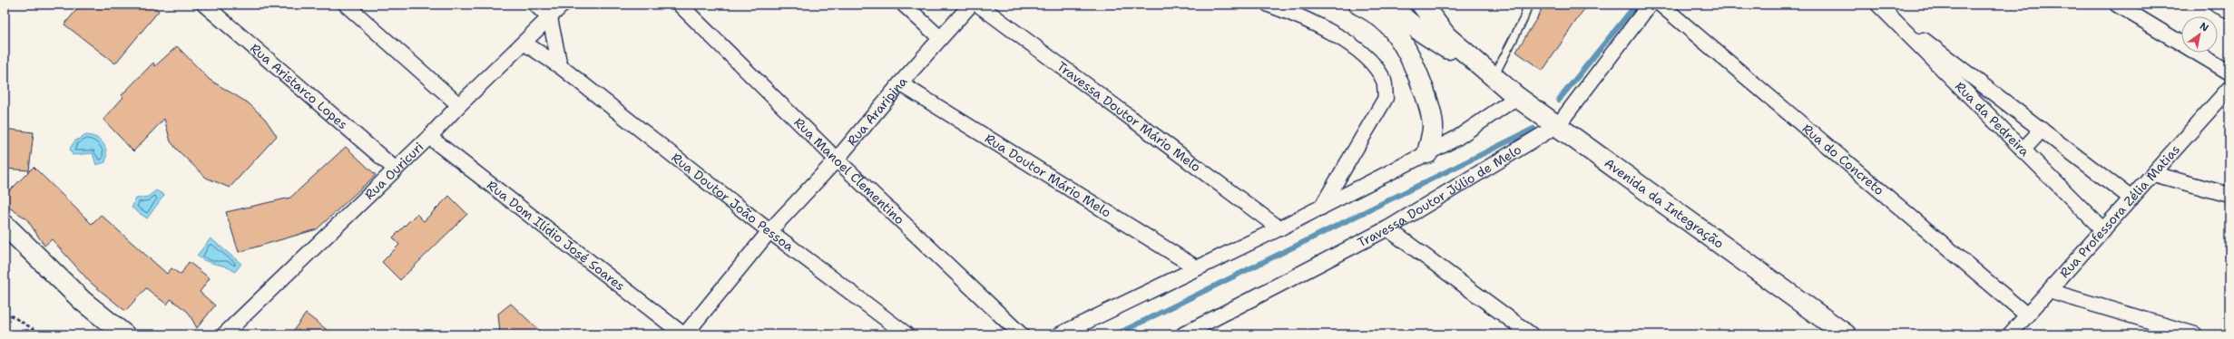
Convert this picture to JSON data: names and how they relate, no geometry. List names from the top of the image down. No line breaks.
{"streets":{"main road":["Avenida da Integração"],"street":["Rua Aristarco Lopes","Rua Araripina","Travessa Doutor Mário Melo","Rua da Pedreira","Rua do Concreto","Rua Ouricuri","Rua Manoel Clementino","Rua Doutor Mário Melo","Travessa Doutor Júlio de Melo","Rua Doutor João Pessoa","Rua Professora Zélia Matias","Rua Dom Ilídio José Soares"]},"crossings":[["Rua Aristarco Lopes","Rua Ouricuri"],["Rua Araripina","Rua Manoel Clementino"],["Rua Araripina","Rua Doutor Mário Melo"],["Rua Araripina","Rua Doutor João Pessoa"],["Rua Araripina","Rua Dom Ilídio José Soares"],["Rua da Pedreira","Rua Professora Zélia Matias"],["Rua do Concreto","Rua Professora Zélia Matias"],["Rua Ouricuri","Rua Doutor João Pessoa"],["Rua Ouricuri","Rua Dom Ilídio José Soares"],["Travessa Doutor Júlio de Melo","Avenida da Integração"]],"north":"top right"}
